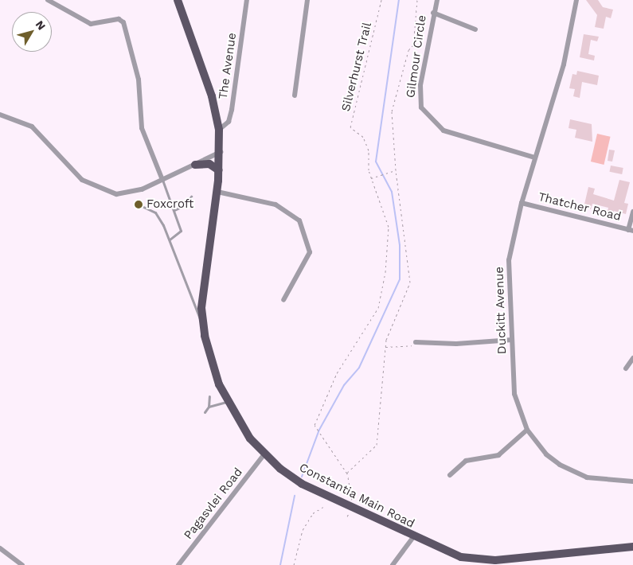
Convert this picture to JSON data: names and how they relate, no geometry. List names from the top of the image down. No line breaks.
{"streets":{"main road":["Constantia Main Road"],"street":["Gilmour Circle","The Avenue","Thatcher Road","Duckitt Avenue","Pagasvlei Road"],"path":["Silverhurst Trail"]},"crossings":[["Gilmour Circle","Duckitt Avenue"],["The Avenue","Constantia Main Road"],["Thatcher Road","Duckitt Avenue"],["Constantia Main Road","Pagasvlei Road"]],"places":["Foxcroft"],"north":"top right"}
